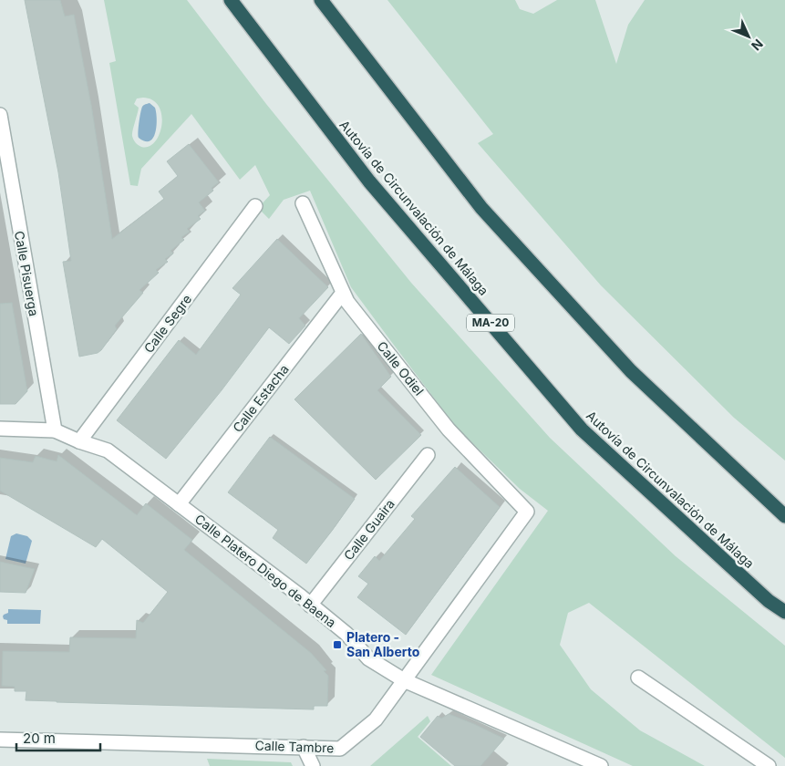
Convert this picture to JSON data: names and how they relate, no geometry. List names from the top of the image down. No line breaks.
{"streets":{"highway":["Autovía de Circunvalación de Málaga","MA-20"],"street":["Calle Pisuerga","Calle Segre","Calle Odiel","Calle Estacha","Calle Guaira","Calle Platero Diego de Baena","Calle Tambre"]},"crossings":[["Calle Pisuerga","Calle Platero Diego de Baena"],["Calle Segre","Calle Platero Diego de Baena"],["Calle Odiel","Calle Estacha"],["Calle Odiel","Calle Tambre"],["Calle Estacha","Calle Platero Diego de Baena"],["Calle Guaira","Calle Platero Diego de Baena"],["Calle Platero Diego de Baena","Calle Tambre"]],"places":{"transit":["Platero - San Alberto"]},"scale_bar":"20 m","north":"bottom right"}
